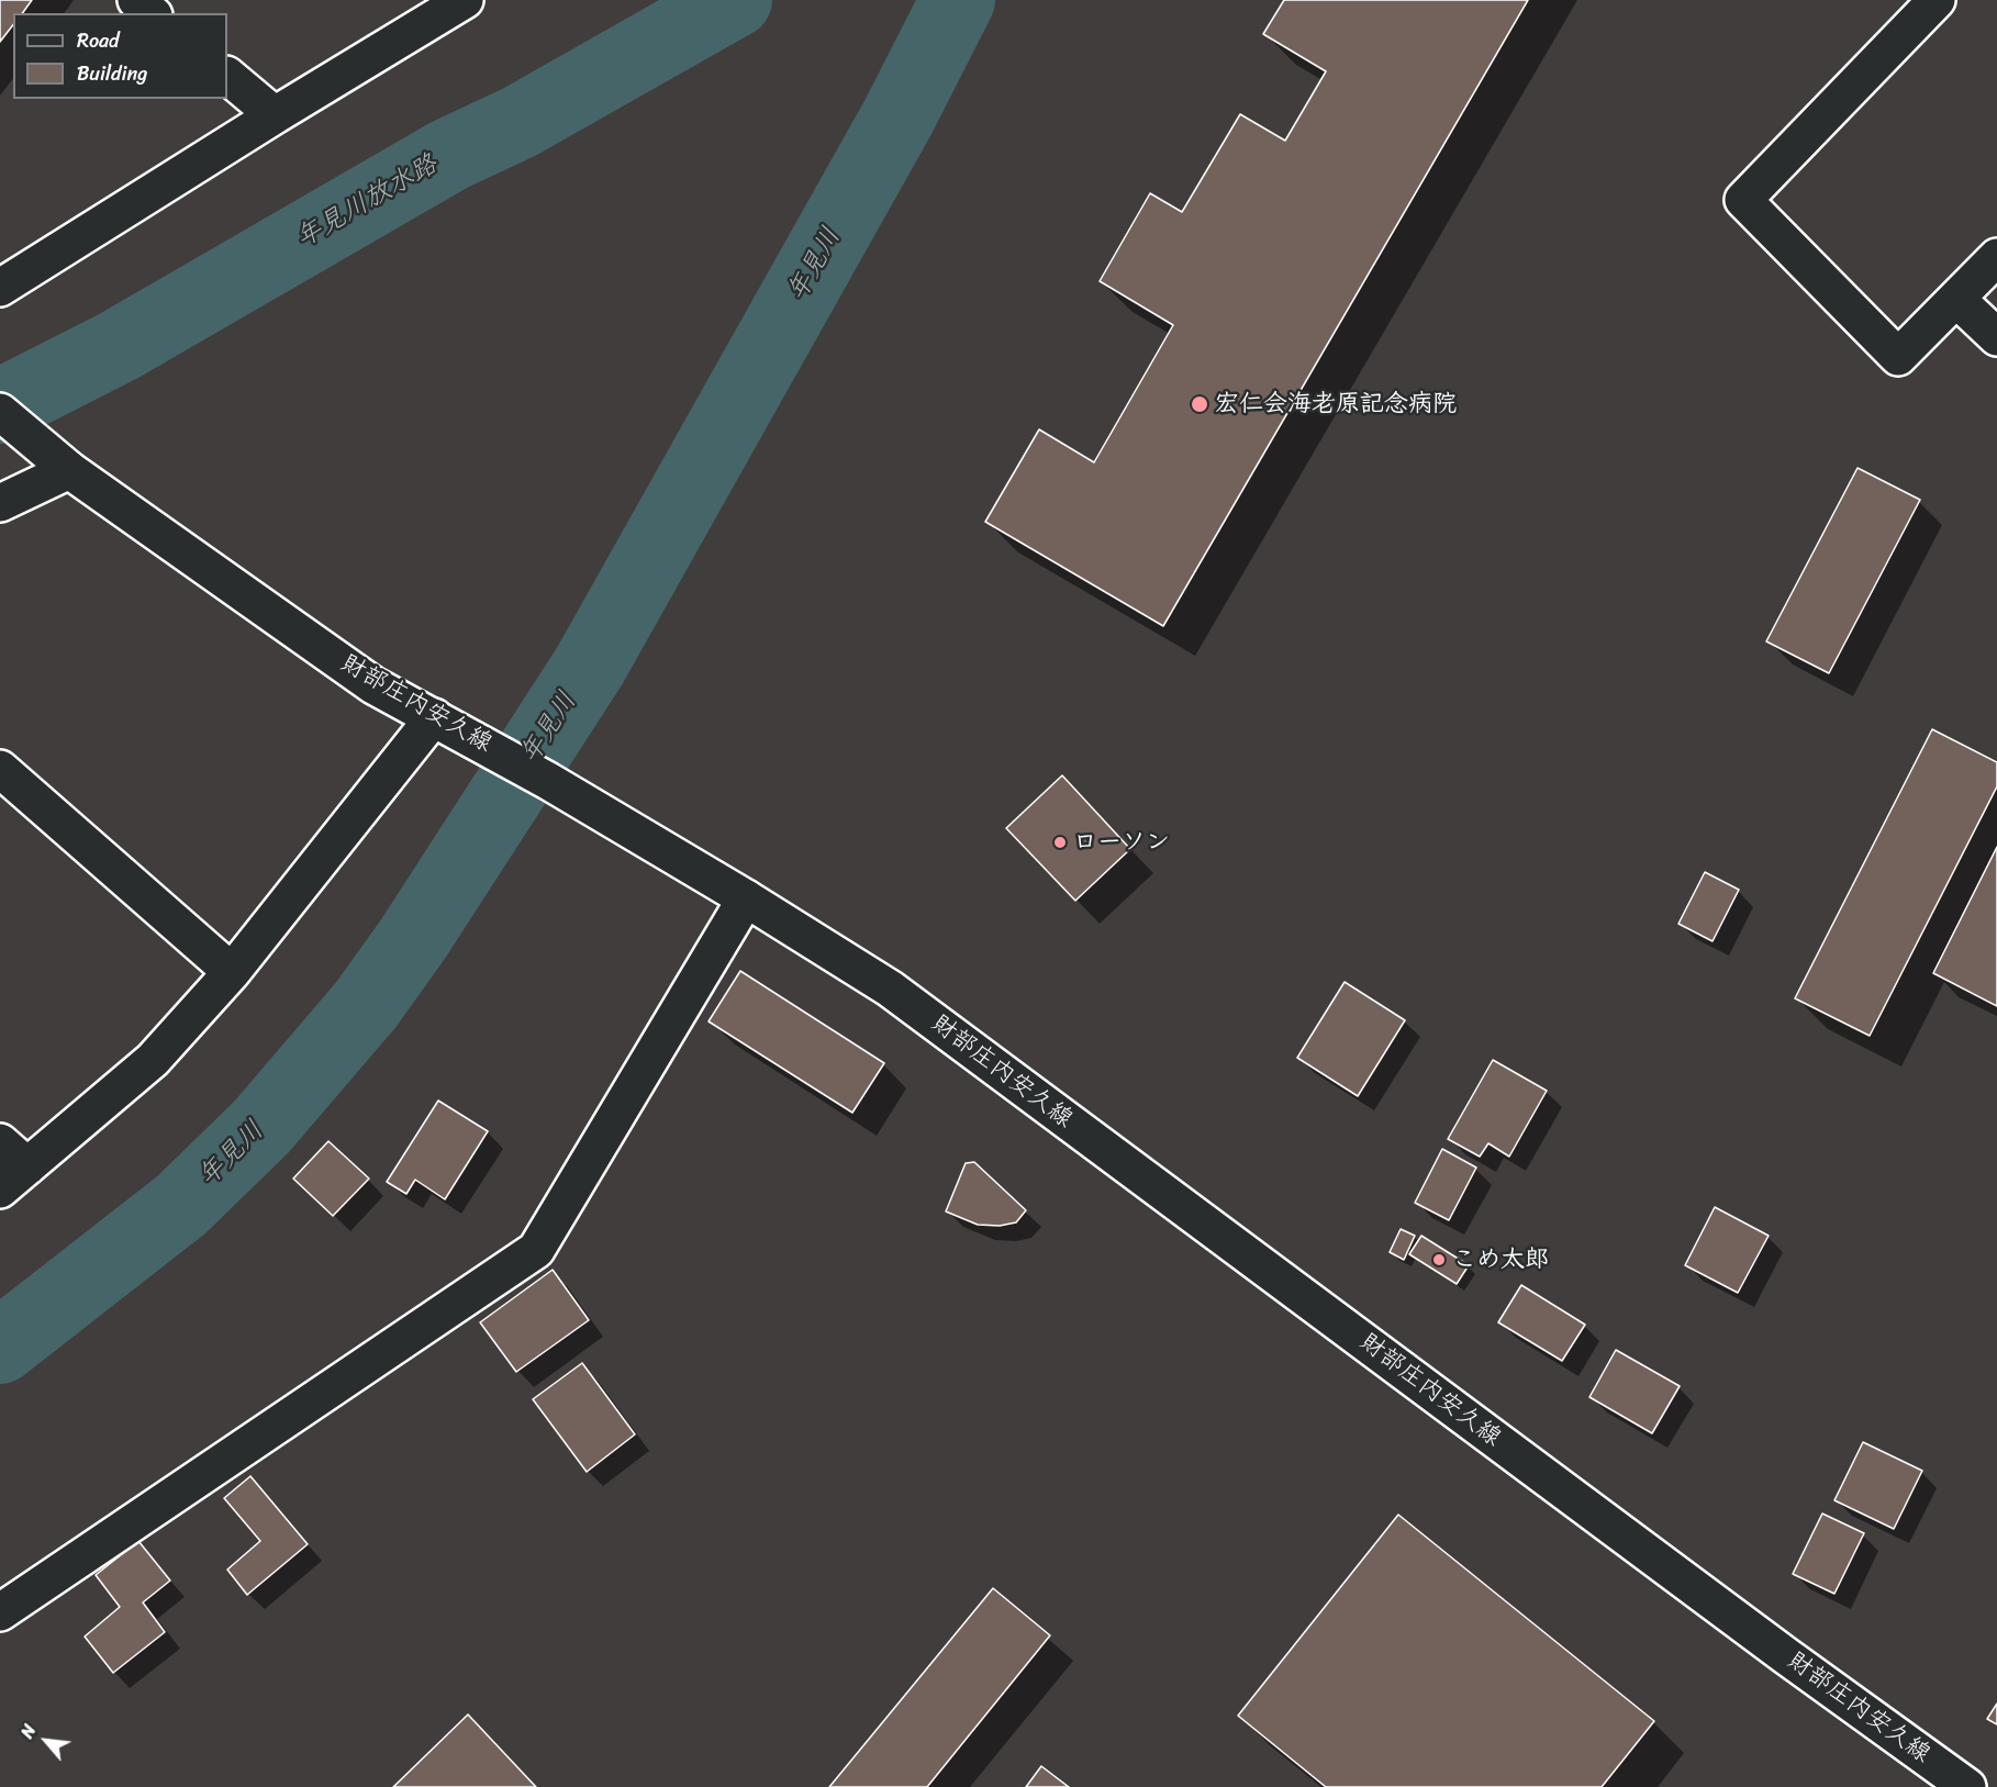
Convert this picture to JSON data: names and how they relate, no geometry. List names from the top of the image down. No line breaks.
{"streets":{"street":["財部庄内安久線"]},"water":["年見川放水路","年見川"],"places":["宏仁会海老原記念病院","ローソン","こめ太郎"],"legend":["Road","Building"],"north":"top left"}
